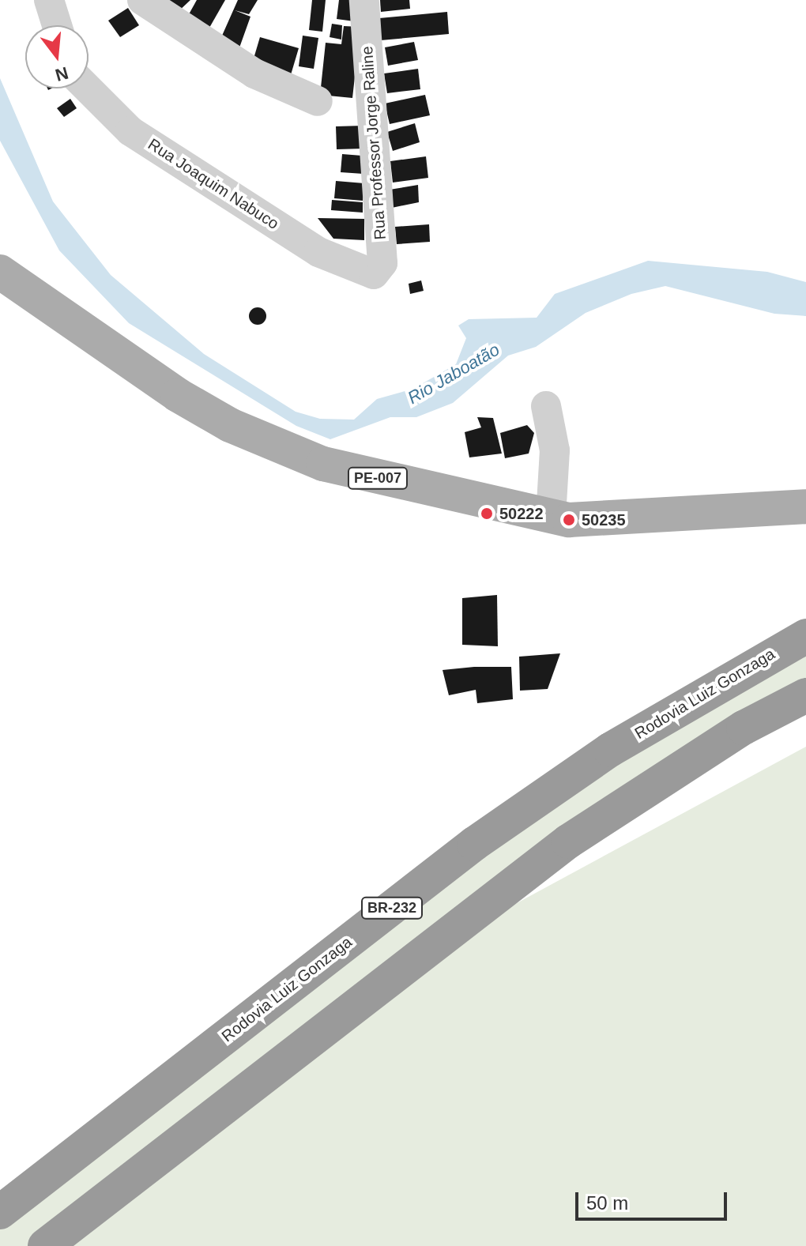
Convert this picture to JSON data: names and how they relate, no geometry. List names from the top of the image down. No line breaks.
{"streets":{"highway":["Rodovia Luiz Gonzaga","BR-232"],"main road":["PE-007"],"street":["Rua Professor Jorge Raline","Rua Joaquim Nabuco"]},"crossings":[["Rua Professor Jorge Raline","Rua Joaquim Nabuco"]],"water":["Rio Jaboatão"],"places":["50222","50235"],"scale_bar":"50 m","north":"bottom"}
